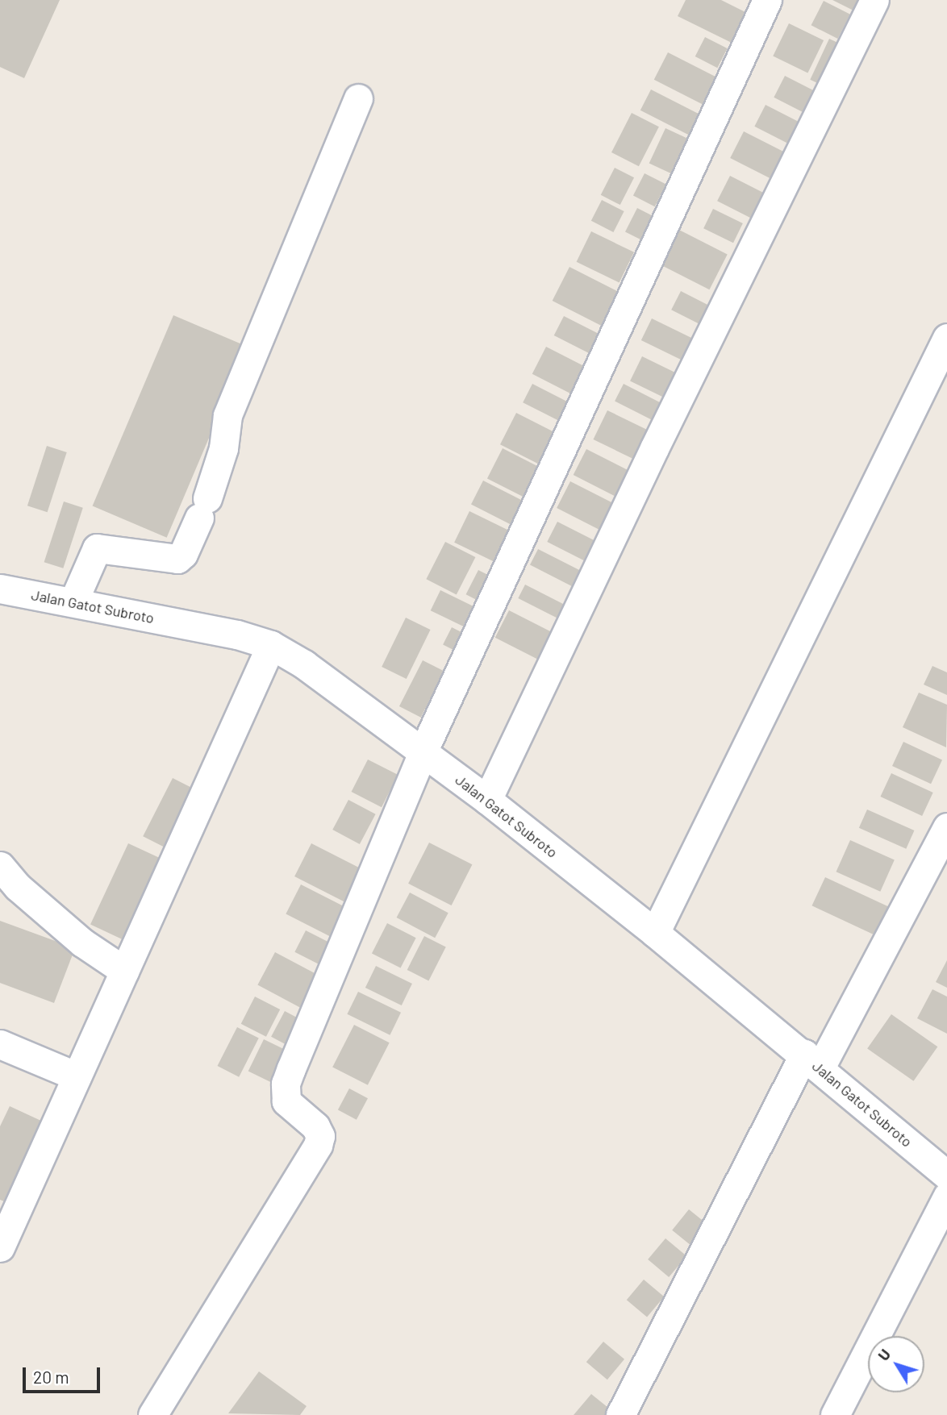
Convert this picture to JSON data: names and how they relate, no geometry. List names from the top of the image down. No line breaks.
{"streets":{"street":["Jalan Gatot Subroto"]},"scale_bar":"20 m","north":"top left"}
